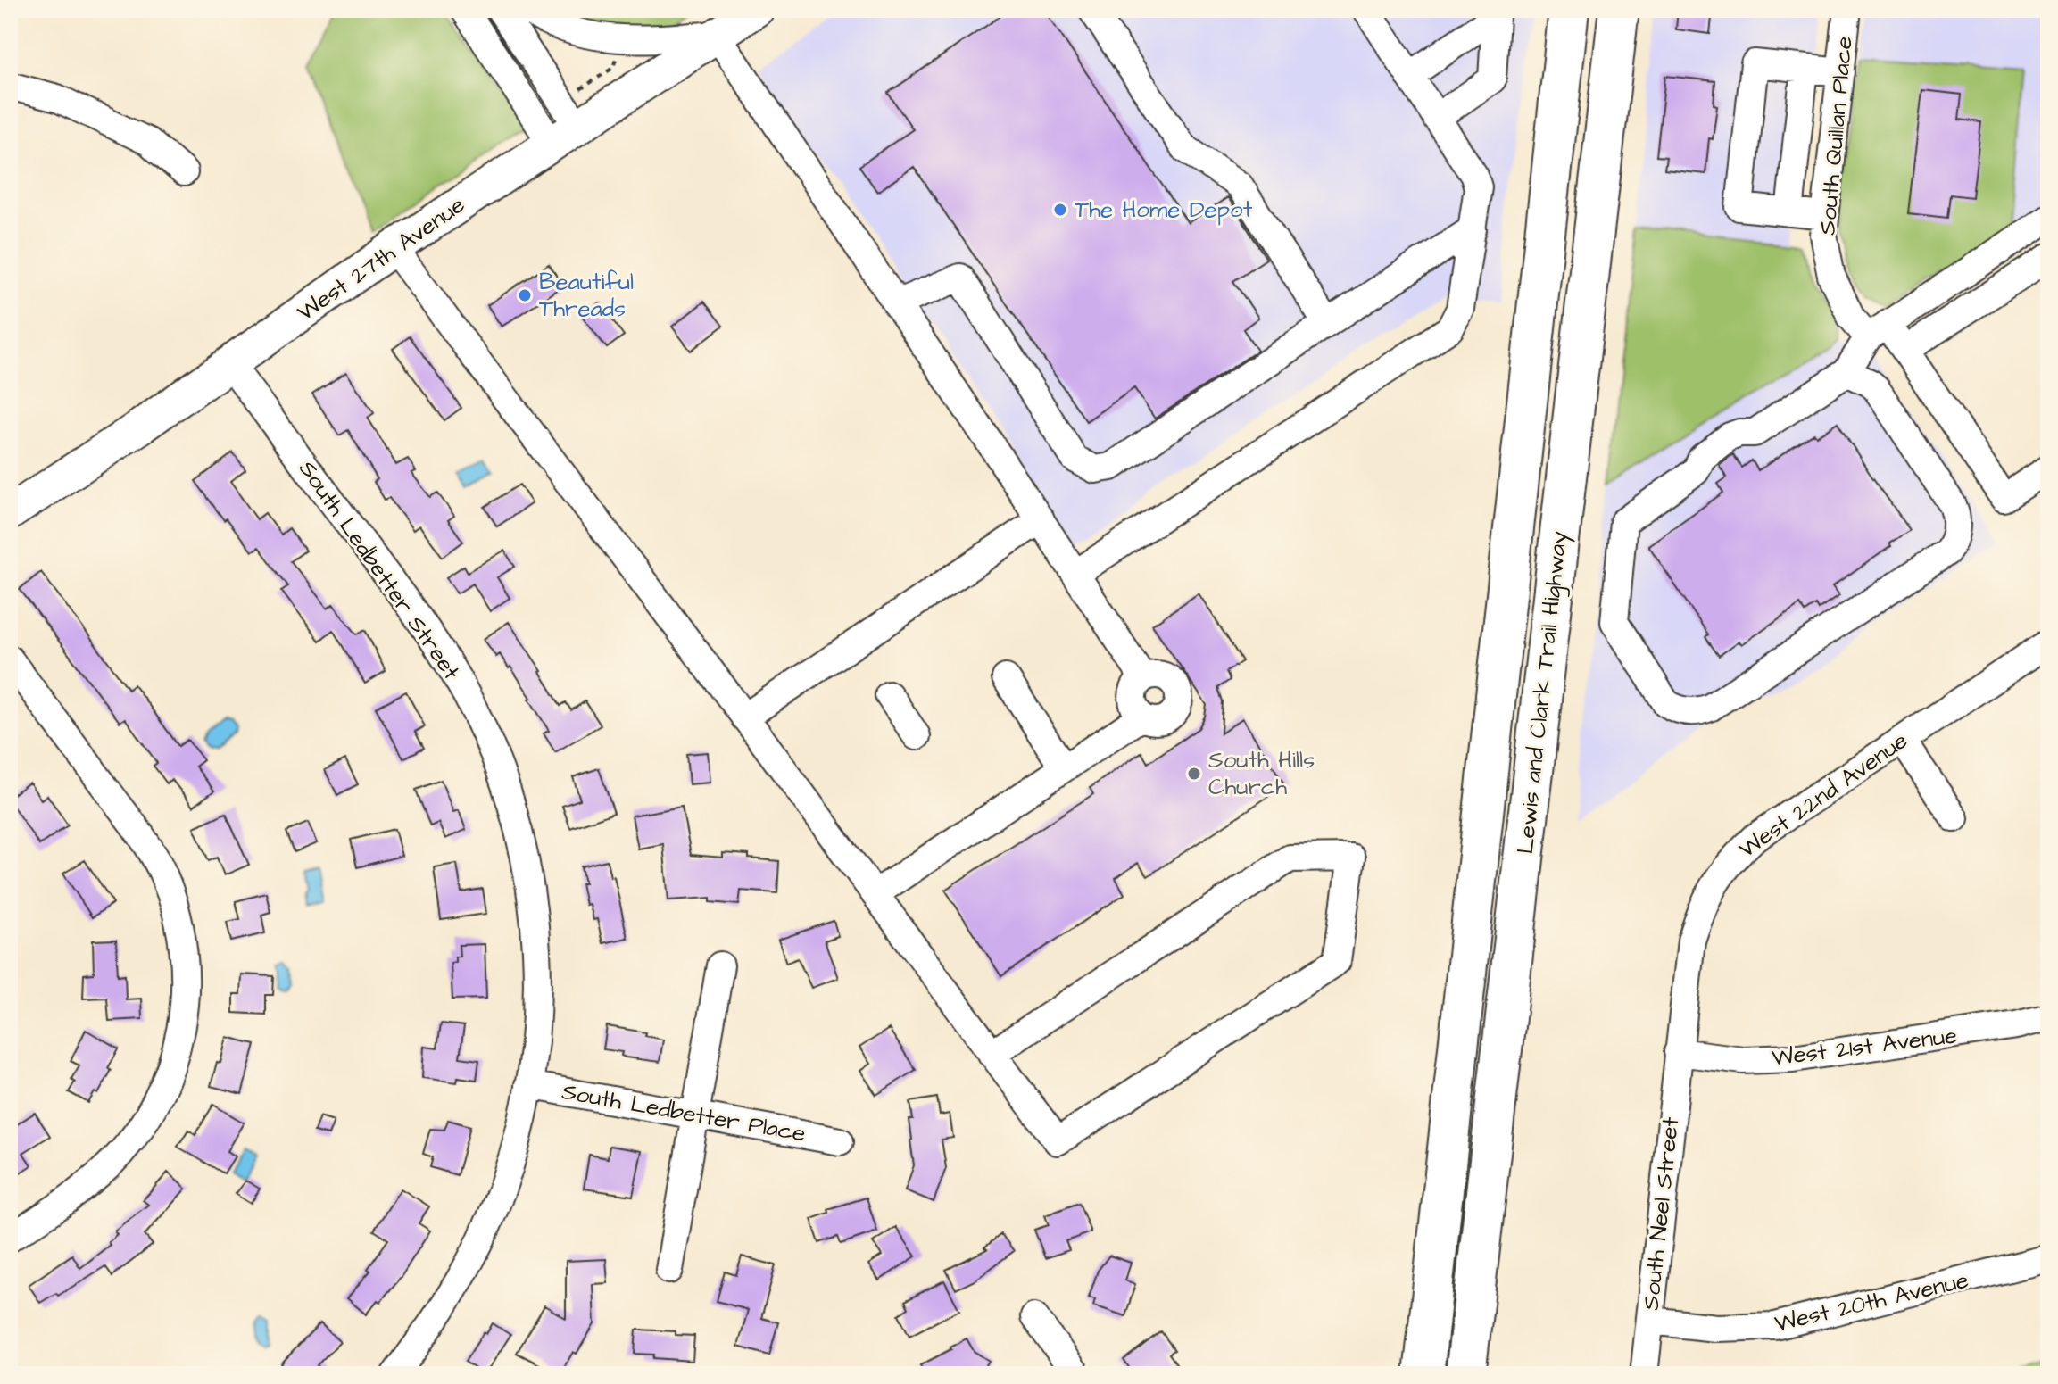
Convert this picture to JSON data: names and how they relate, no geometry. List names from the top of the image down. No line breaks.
{"streets":{"highway":["Lewis and Clark Trail Highway"],"main road":["West 27th Avenue"],"street":["South Quillan Place","South Ledbetter Street","West 22nd Avenue","West 21st Avenue","South Ledbetter Place","South Neel Street","West 20th Avenue"]},"crossings":[["West 27th Avenue","South Ledbetter Street"],["South Ledbetter Street","South Ledbetter Place"],["West 22nd Avenue","West 21st Avenue"],["West 22nd Avenue","South Neel Street"],["West 21st Avenue","South Neel Street"],["South Neel Street","West 20th Avenue"]],"places":["The Home Depot","Beautiful Threads","South Hills Church"]}
